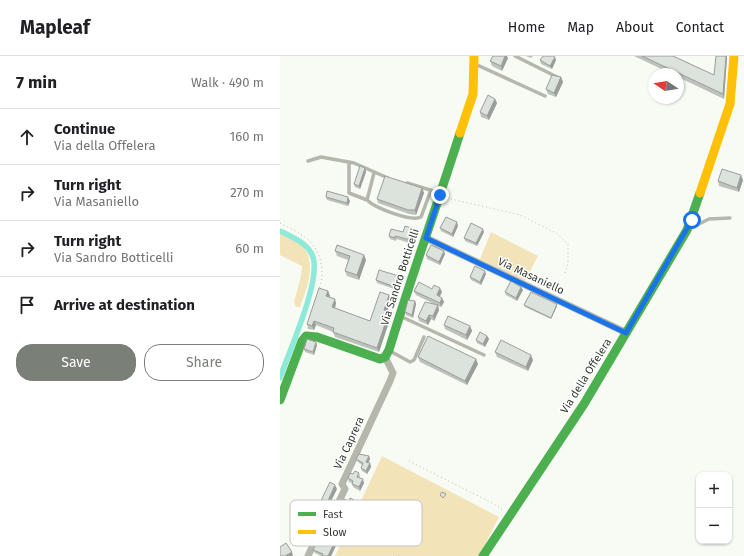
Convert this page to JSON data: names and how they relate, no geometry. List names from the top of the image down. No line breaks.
{"streets":{"street":["Via Masaniello","Via Sandro Botticelli","Via della Offelera","Via Caprera"]},"crossings":[["Via Masaniello","Via Sandro Botticelli"],["Via Masaniello","Via della Offelera"],["Via Sandro Botticelli","Via Caprera"]],"legend":["Fast","Slow"],"north":"left","page":{"header":"Mapleaf","nav":["Home","Map","About","Contact"],"heading":["7 min","Walk · 490 m"],"list":[["Continue","Via della Offelera","160 m"],["Turn right","Via Masaniello","270 m"],["Turn right","Via Sandro Botticelli","60 m"],"Arrive at destination"],"buttons":["Save","Share"],"map_buttons":["+","−"]}}
